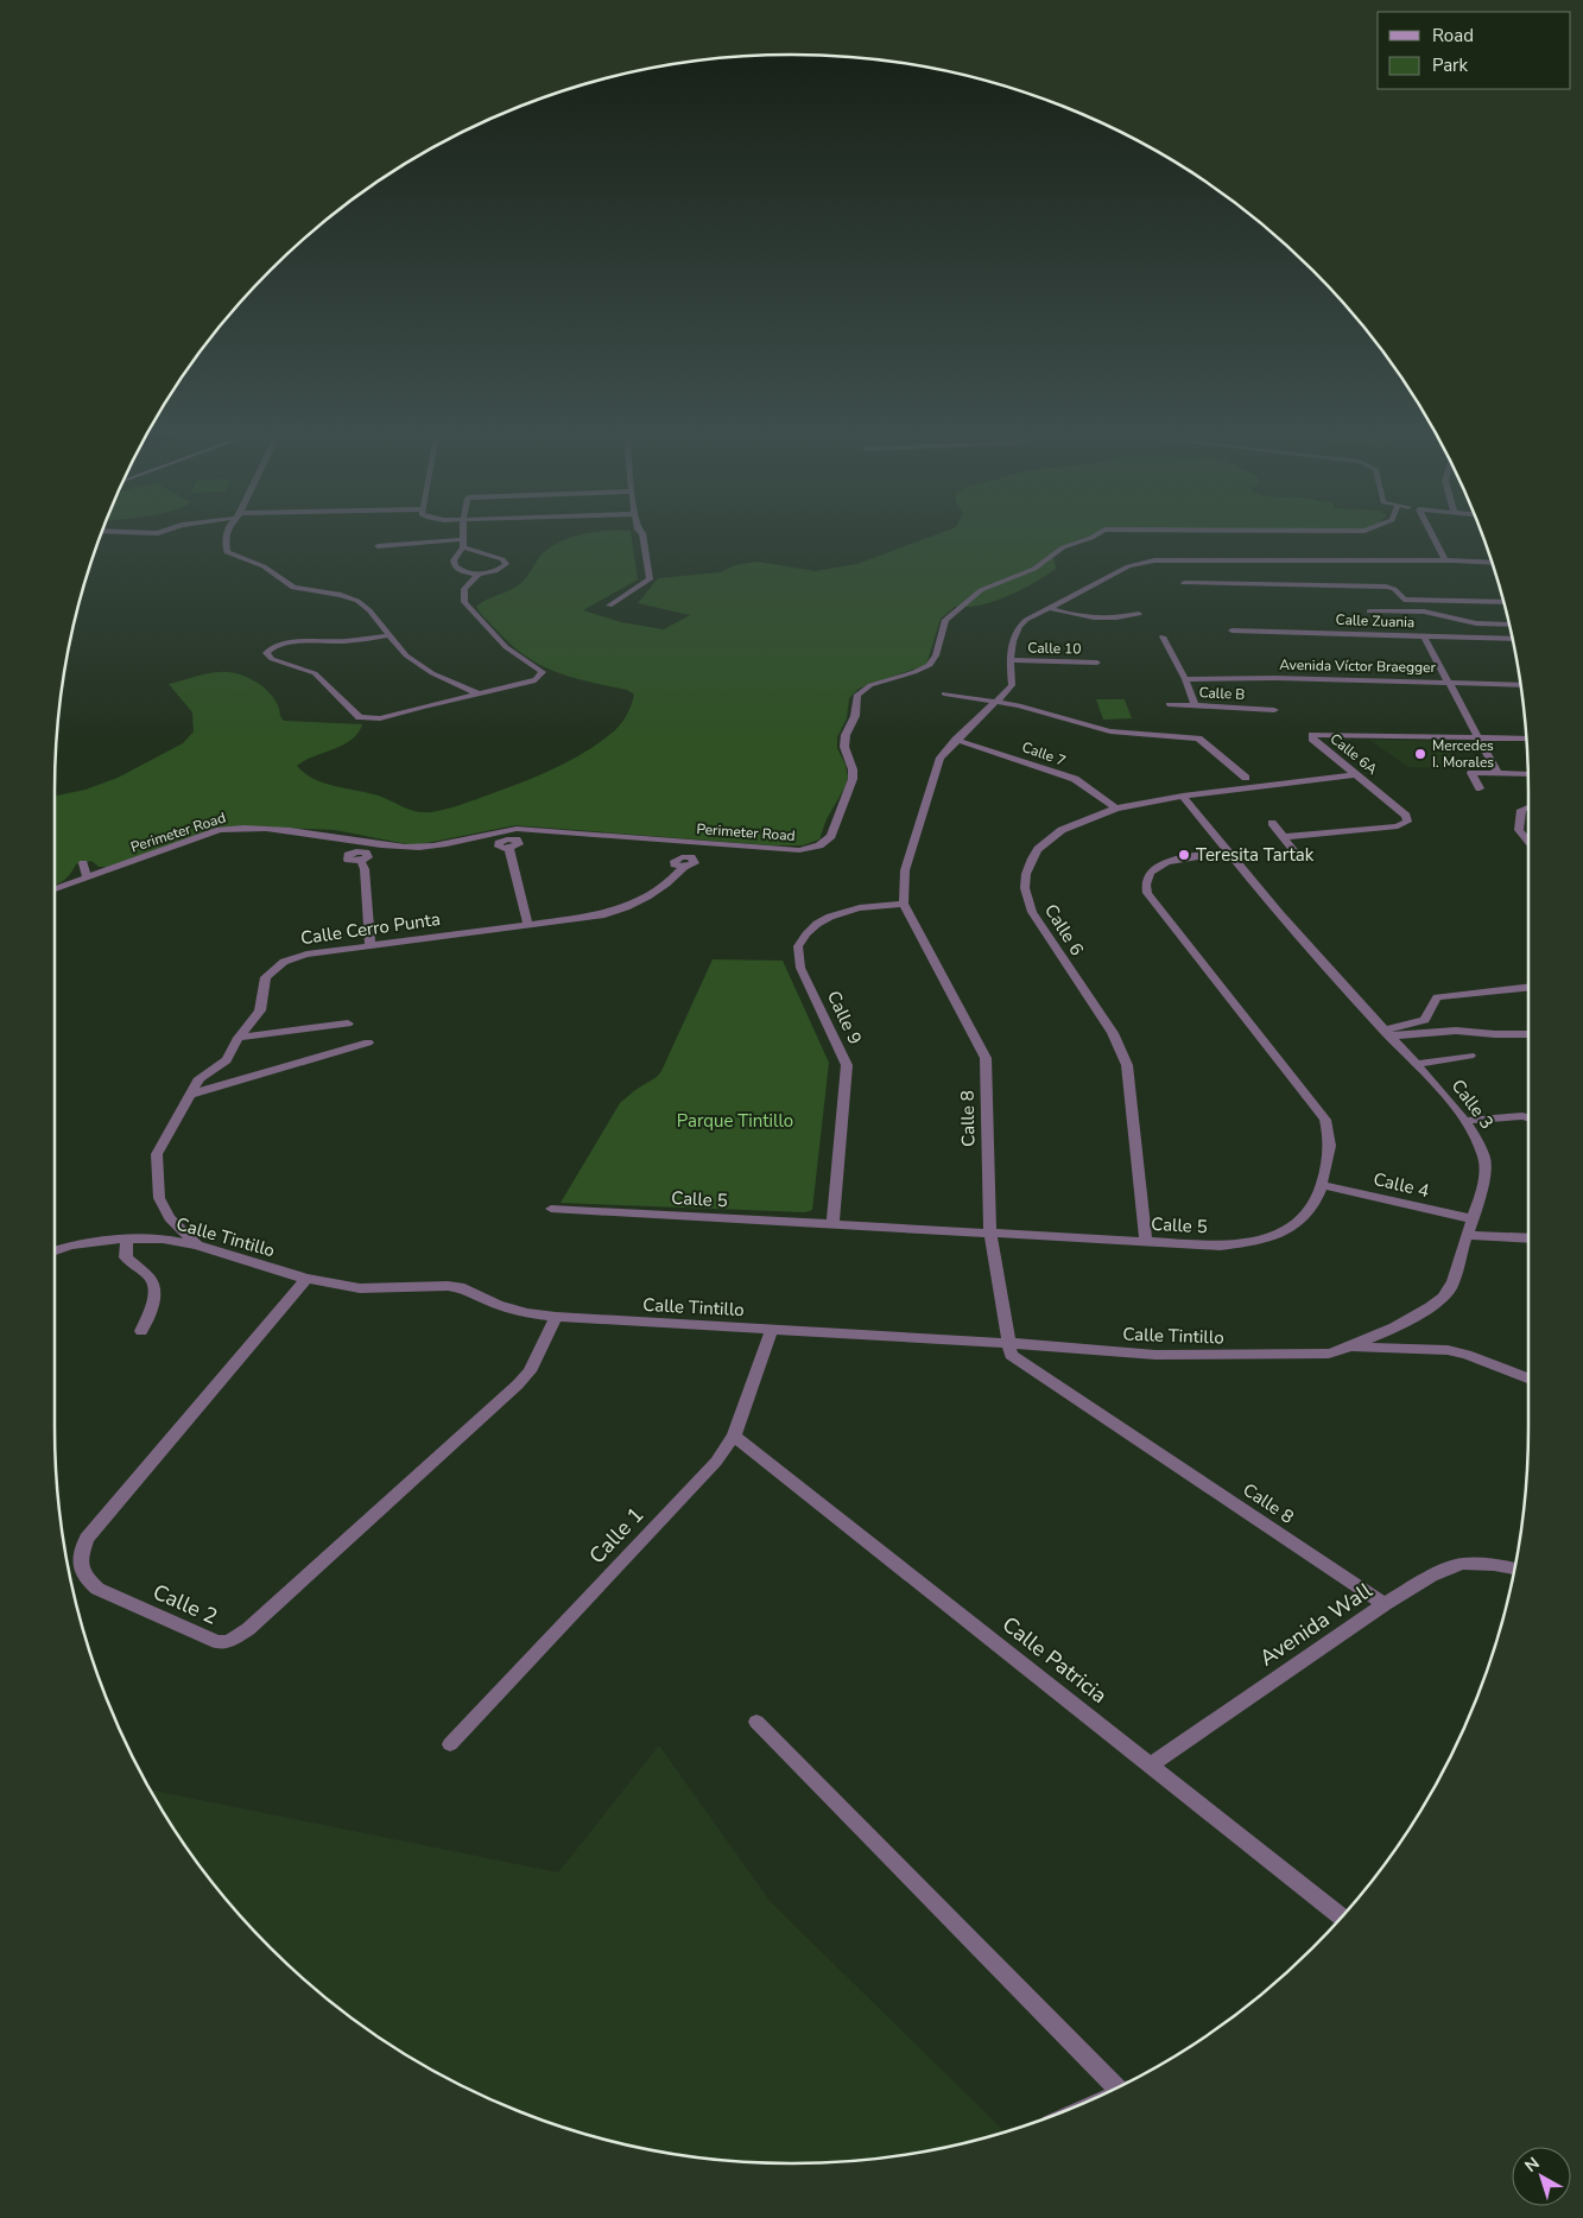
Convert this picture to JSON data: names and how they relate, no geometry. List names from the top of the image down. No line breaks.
{"streets":{"street":["Calle Zuania","Calle 10","Avenida Víctor Braegger","Calle B","Calle 7","Calle 6A","Perimeter Road","Calle Cerro Punta","Calle 6","Calle 9","Calle 3","Calle 8","Calle 4","Calle 5","Calle Tintillo","Calle 1","Calle 2","Avenida Wall","Calle Patricia"]},"crossings":[["Calle 7","Calle 6"],["Calle 6A","Calle 6"],["Calle Cerro Punta","Calle Tintillo"],["Calle 6","Calle 3"],["Calle 6","Calle 5"],["Calle 9","Calle 8"],["Calle 9","Calle 5"],["Calle 3","Calle 4"],["Calle 3","Calle 5"],["Calle 3","Calle Tintillo"],["Calle 8","Calle 5"],["Calle 8","Calle Tintillo"],["Calle 8","Avenida Wall"],["Calle 4","Calle 5"],["Calle Tintillo","Calle 1"],["Calle Tintillo","Calle 2"],["Calle 1","Calle Patricia"],["Avenida Wall","Calle Patricia"]],"parks":["Parque Tintillo"],"places":["Mercedes I. Morales","Teresita Tartak"],"legend":["Road","Park"],"north":"top left"}
